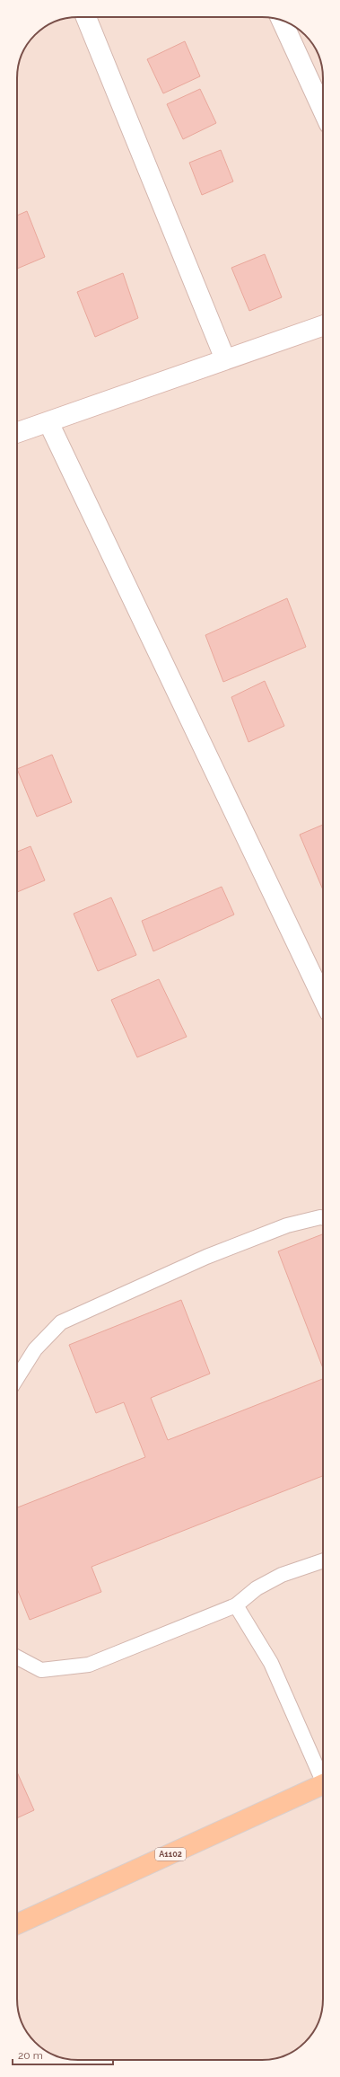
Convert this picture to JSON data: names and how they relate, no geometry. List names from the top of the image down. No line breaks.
{"streets":{"main road":["A1102"]},"scale_bar":"20 m"}
